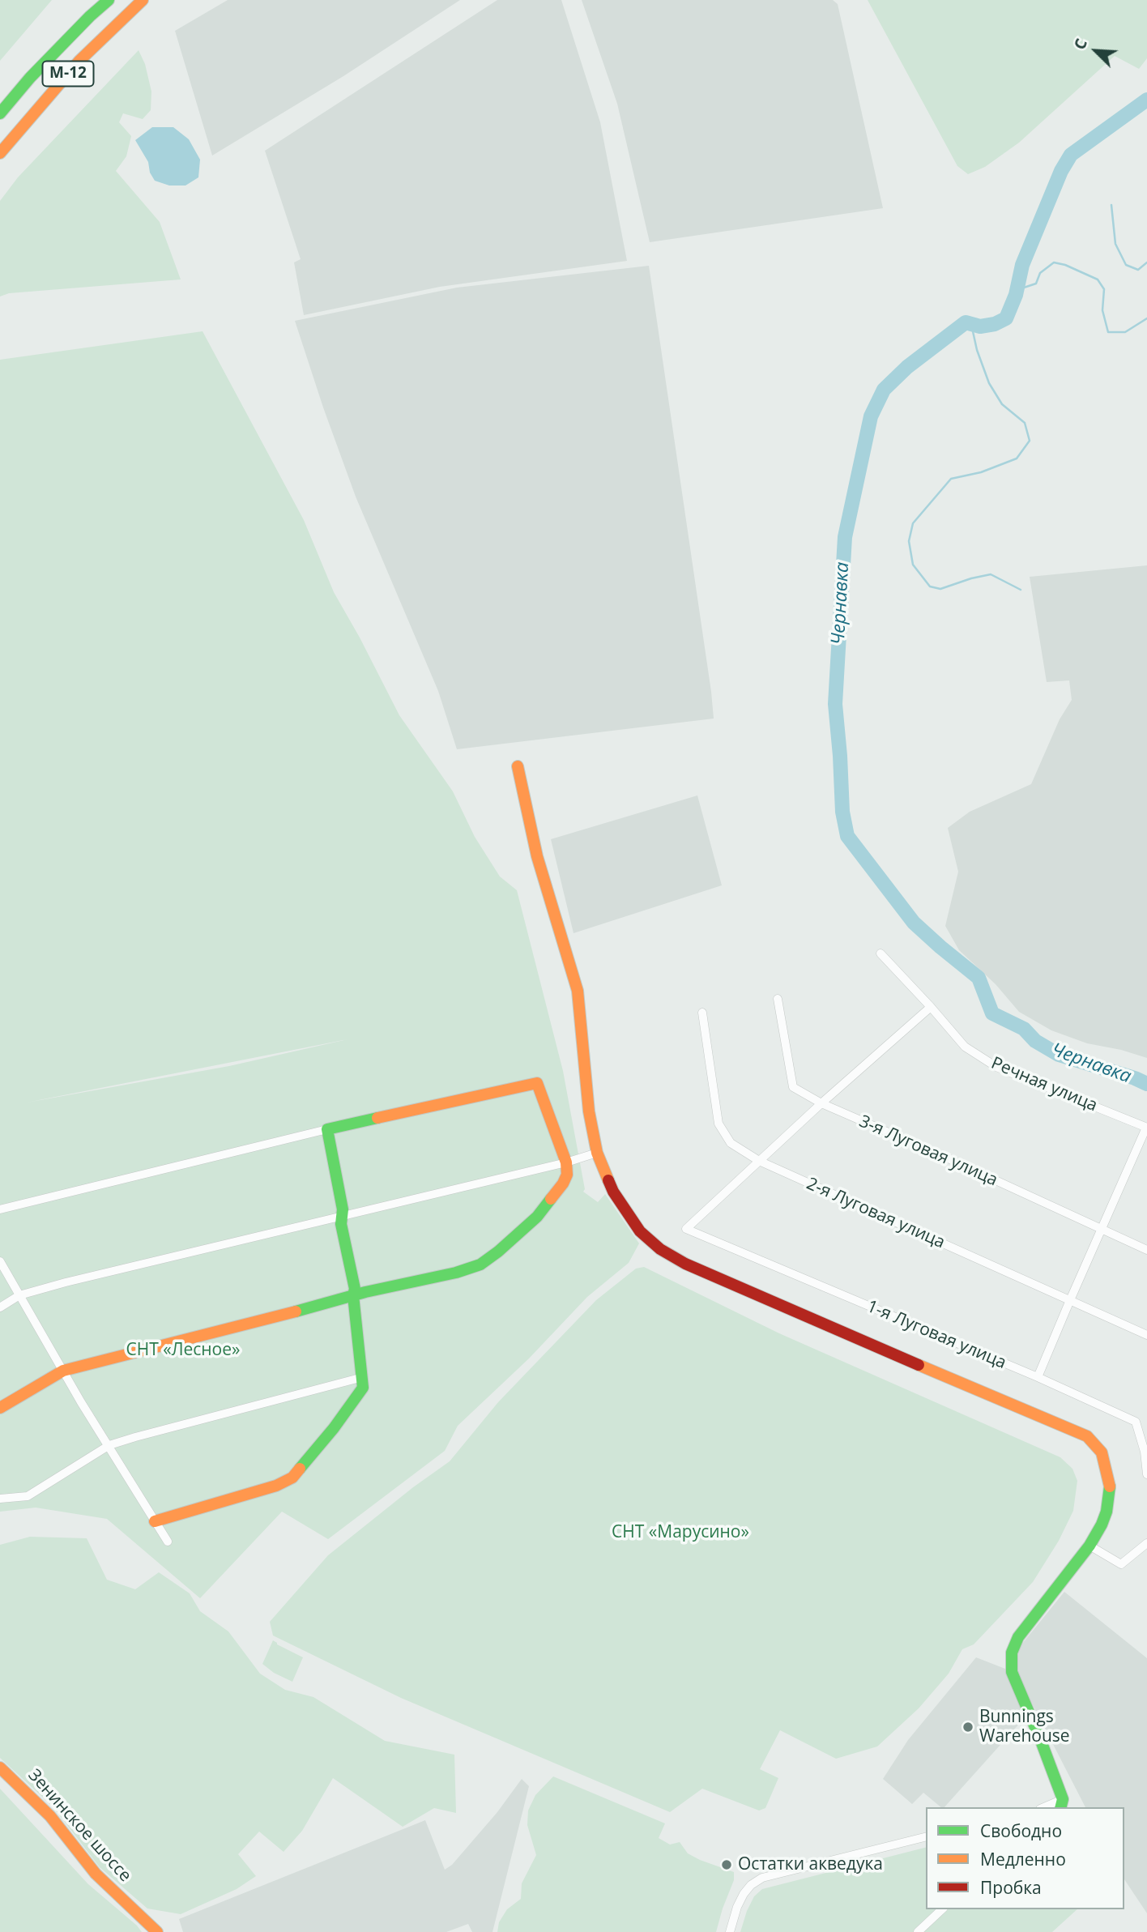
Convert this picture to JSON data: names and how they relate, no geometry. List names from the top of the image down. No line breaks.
{"streets":{"main road":["М-12","Зенинское шоссе"],"street":["Речная улица","3-я Луговая улица","2-я Луговая улица","1-я Луговая улица"]},"crossings":[["2-я Луговая улица","1-я Луговая улица"]],"water":["Чернавка"],"parks":["СНТ «Лесное»","СНТ «Марусино»"],"places":["Bunnings Warehouse","Остатки акведука"],"legend":["Свободно","Медленно","Пробка"],"north":"top left"}
